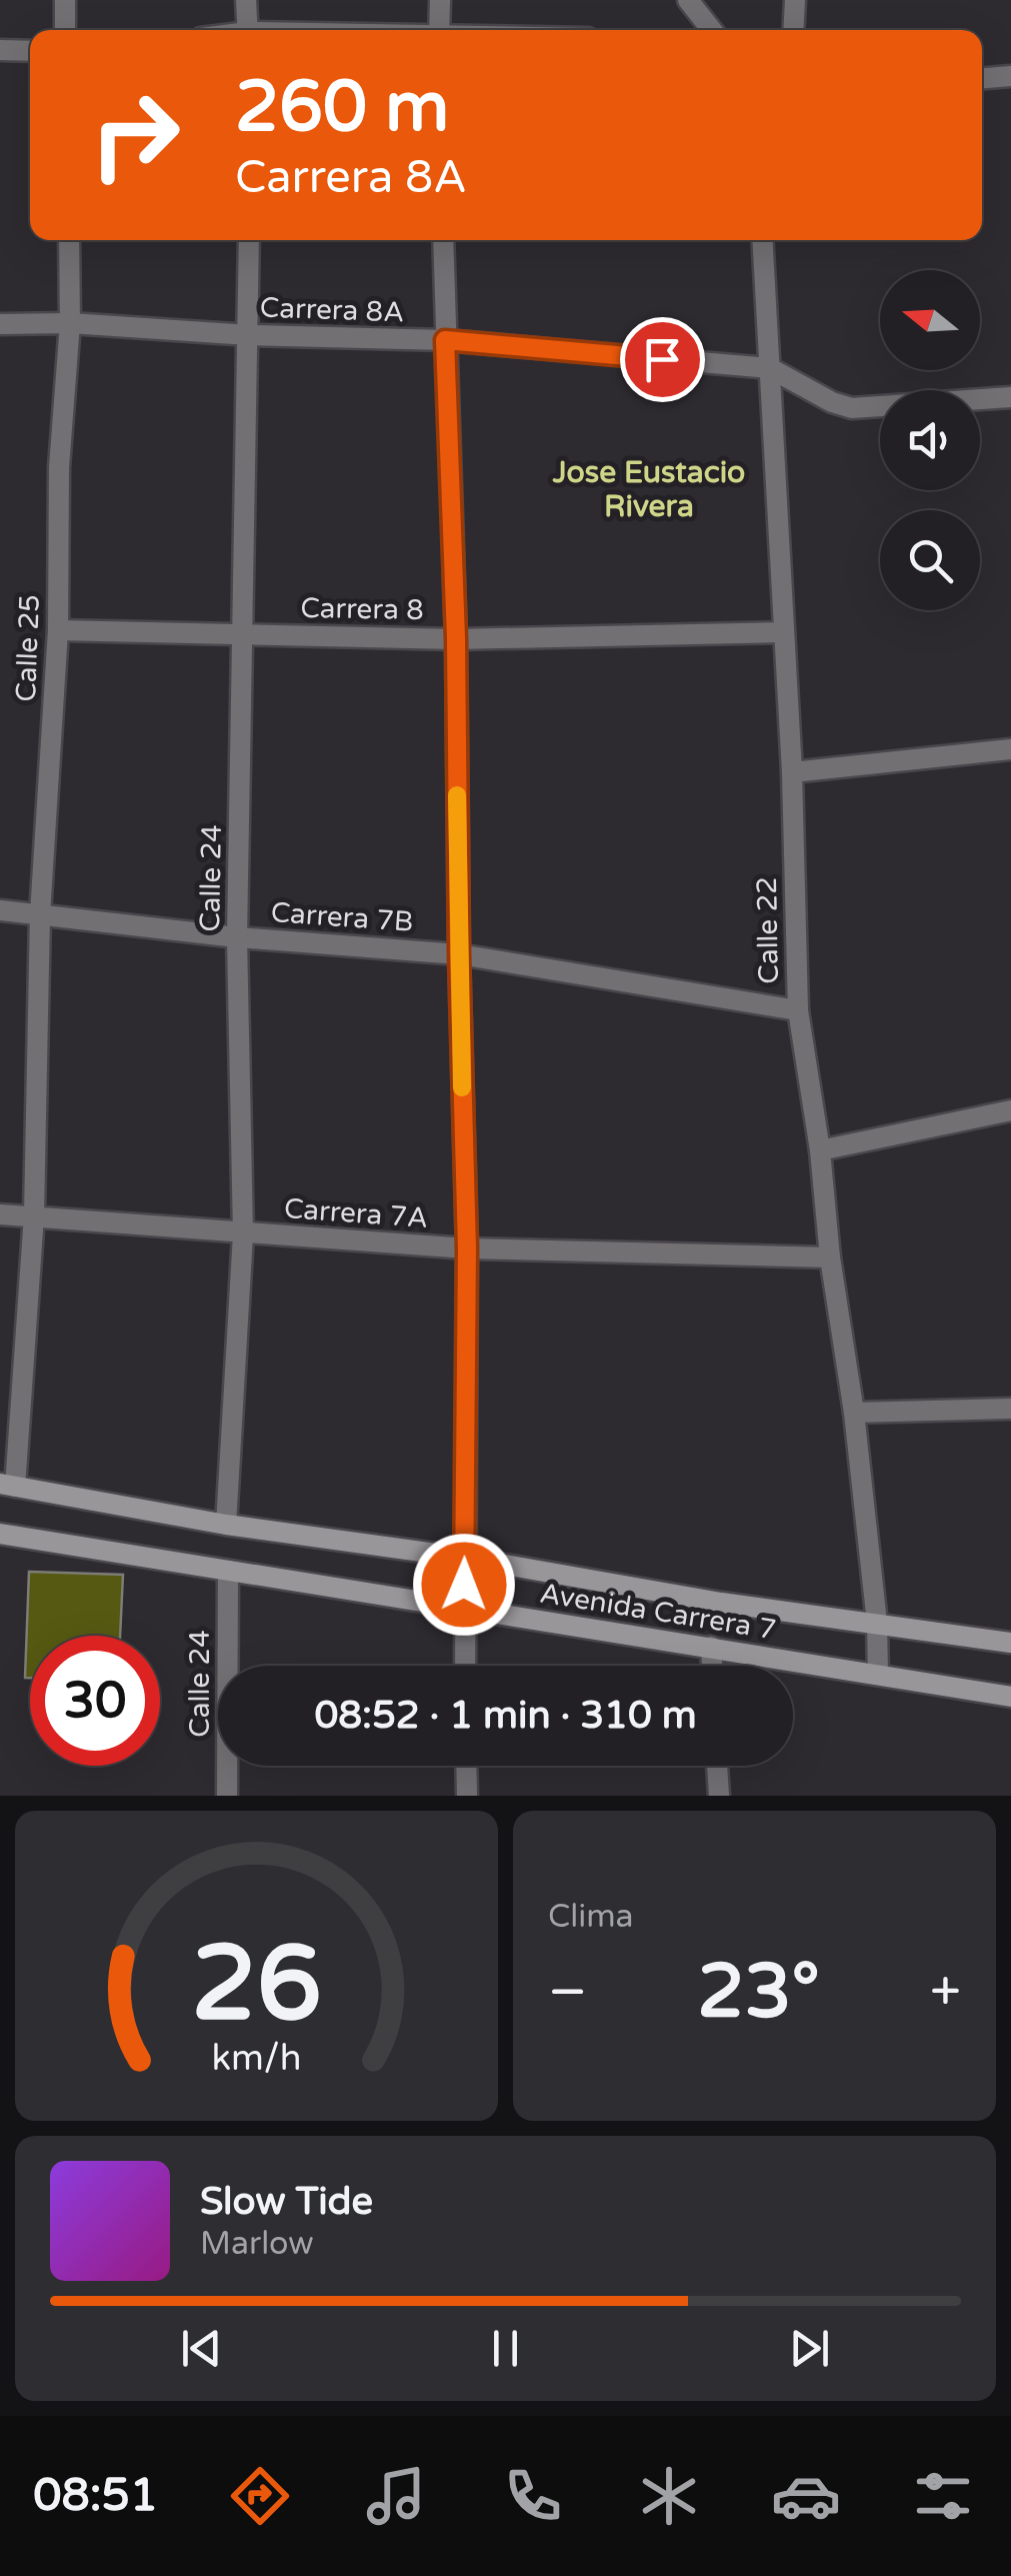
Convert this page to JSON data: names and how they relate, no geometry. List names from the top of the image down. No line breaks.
{"streets":{"main road":["Avenida Carrera 7"],"street":["Carrera 8A","Carrera 8","Calle 25","Calle 24","Carrera 7B","Calle 22","Carrera 7A"]},"crossings":[["Carrera 8A","Calle 25"],["Carrera 8A","Calle 24"],["Carrera 8A","Calle 22"],["Carrera 8","Calle 25"],["Carrera 8","Calle 24"],["Carrera 8","Calle 22"],["Calle 25","Carrera 7B"],["Calle 25","Carrera 7A"],["Calle 25","Avenida Carrera 7"],["Calle 24","Carrera 7B"],["Calle 24","Carrera 7A"],["Calle 24","Avenida Carrera 7"],["Carrera 7B","Calle 22"],["Calle 22","Carrera 7A"],["Calle 22","Avenida Carrera 7"]],"districts":["Jose Eustacio Rivera"],"north":"left","page":{"turn":["260 m","Carrera 8A"],"limit":"30","trip":"08:52 · 1 min · 310 m","tile":"Clima","heat":["−","23°","+"],"song":["Slow Tide","Marlow"],"tabs":"08:51","gauge":["26","km/h"]}}
